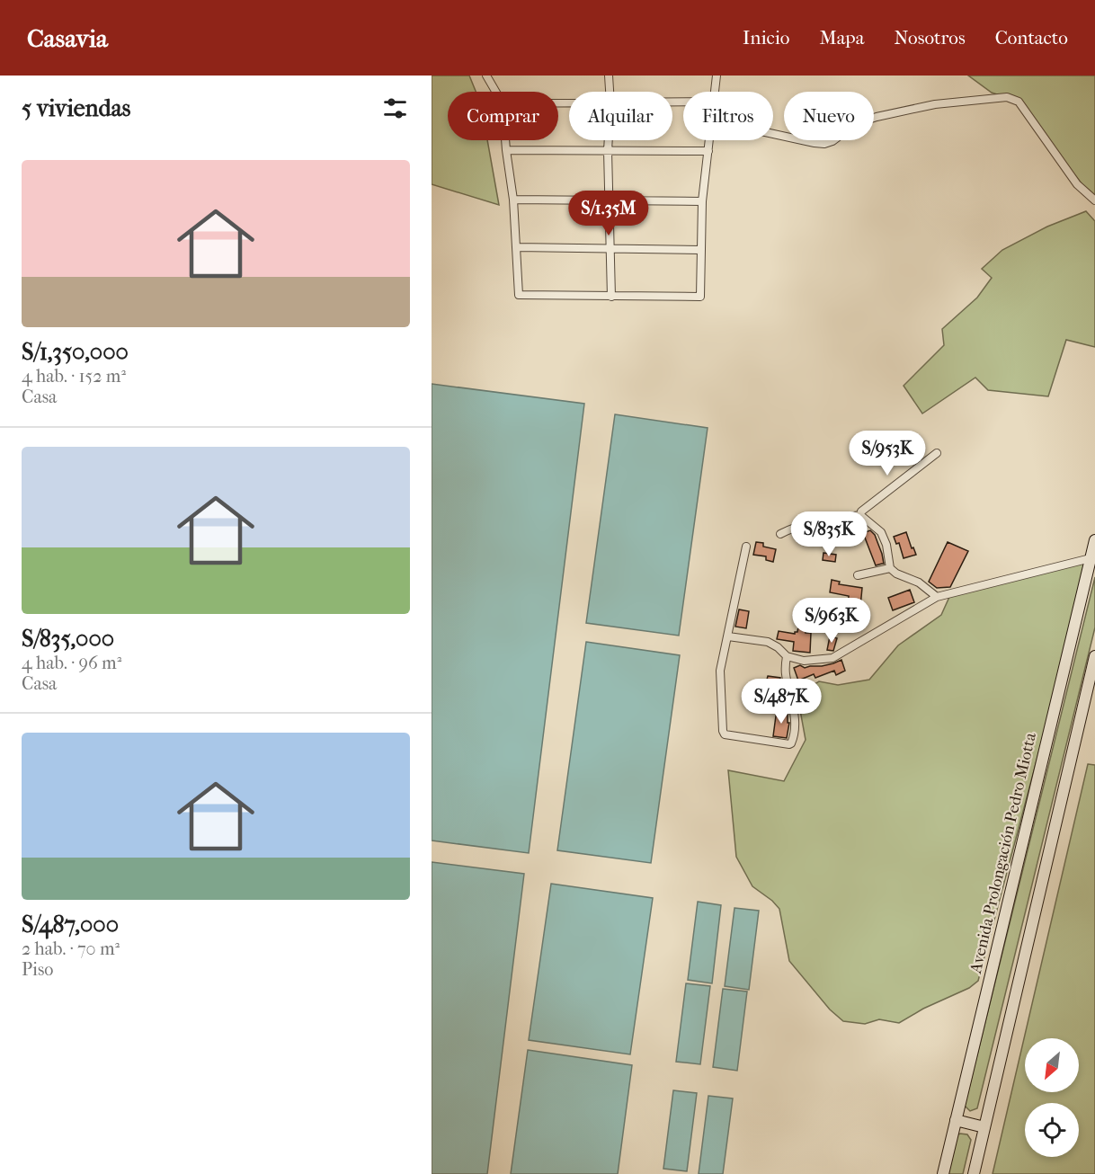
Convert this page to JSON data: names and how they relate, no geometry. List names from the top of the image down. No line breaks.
{"streets":{"main road":["Avenida Prolongación Pedro Miotta"]},"north":"bottom left","page":{"header":"Casavia","nav":["Inicio","Mapa","Nosotros","Contacto"],"heading":"5 viviendas","chip":["Comprar","Alquilar","Filtros","Nuevo"],"list":[{"name":"S/1,350,000","note":"4 hab. · 152 m² · Casa"},{"name":"S/835,000","note":"4 hab. · 96 m² · Casa"},{"name":"S/487,000","note":"2 hab. · 70 m² · Piso"}],"price":["S/1.35M","S/953K","S/835K","S/963K","S/487K"]}}
